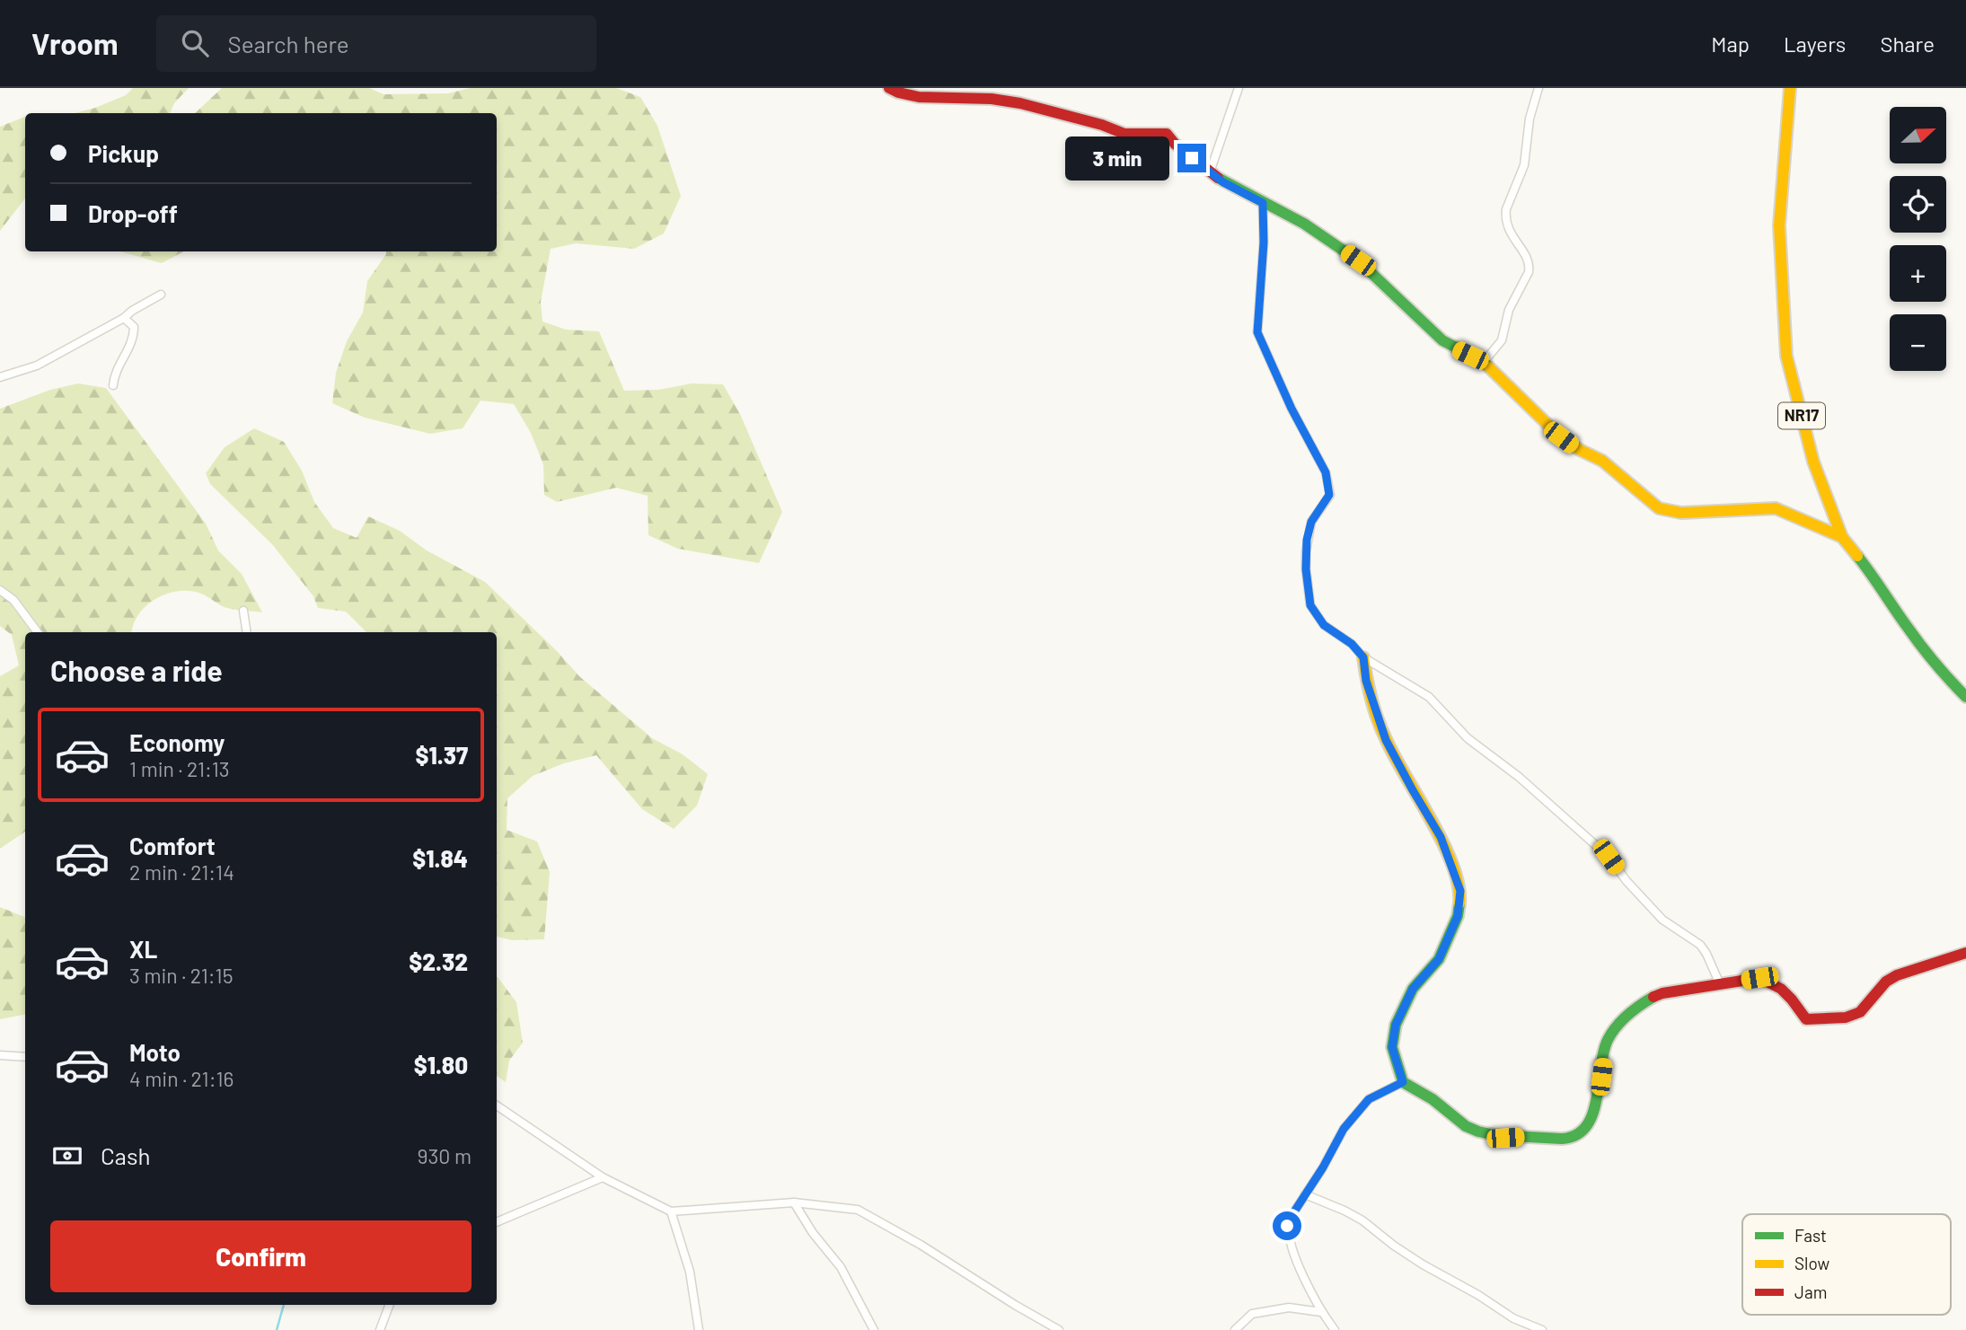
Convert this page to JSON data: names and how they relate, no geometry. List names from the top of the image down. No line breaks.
{"streets":{"street":["NR17"]},"legend":["Fast","Slow","Jam"],"north":"right","page":{"header":"Vroom","search":"Search here","nav":["Map","Layers","Share"],"map_buttons":["+","−"],"banner":["Pickup","Drop-off"],"bubble":"3 min","heading":"Choose a ride","list":[{"name":"Economy","note":"1 min · 21:13","value":"$1.37"},{"name":"Comfort","note":"2 min · 21:14","value":"$1.84"},{"name":"XL","note":"3 min · 21:15","value":"$2.32"},{"name":"Moto","note":"4 min · 21:16","value":"$1.80"}],"pay":["Cash","930 m"],"buttons":"Confirm"}}
